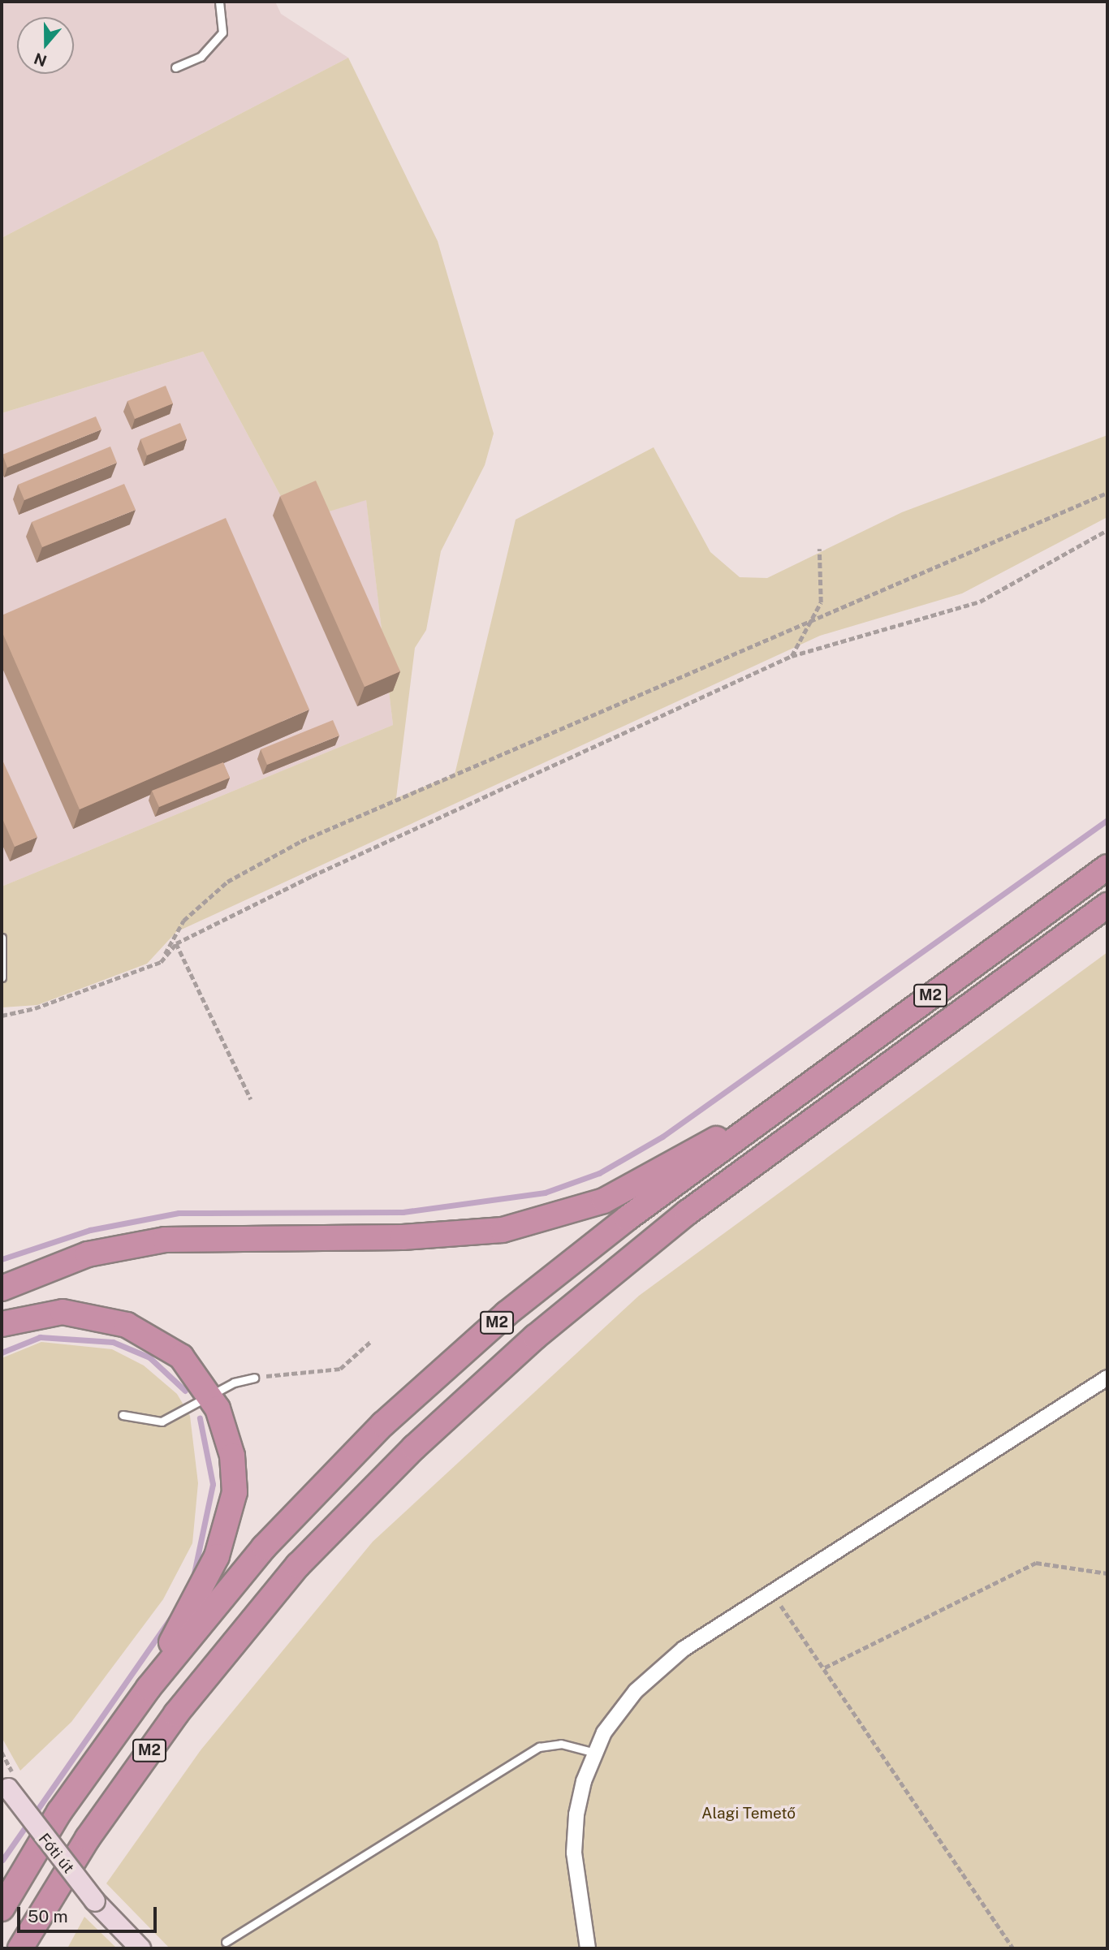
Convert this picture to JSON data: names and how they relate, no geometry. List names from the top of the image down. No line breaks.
{"streets":{"highway":["M2"],"main road":["Fóti út"]},"parks":["Alagi Temető"],"scale_bar":"50 m","north":"bottom"}
